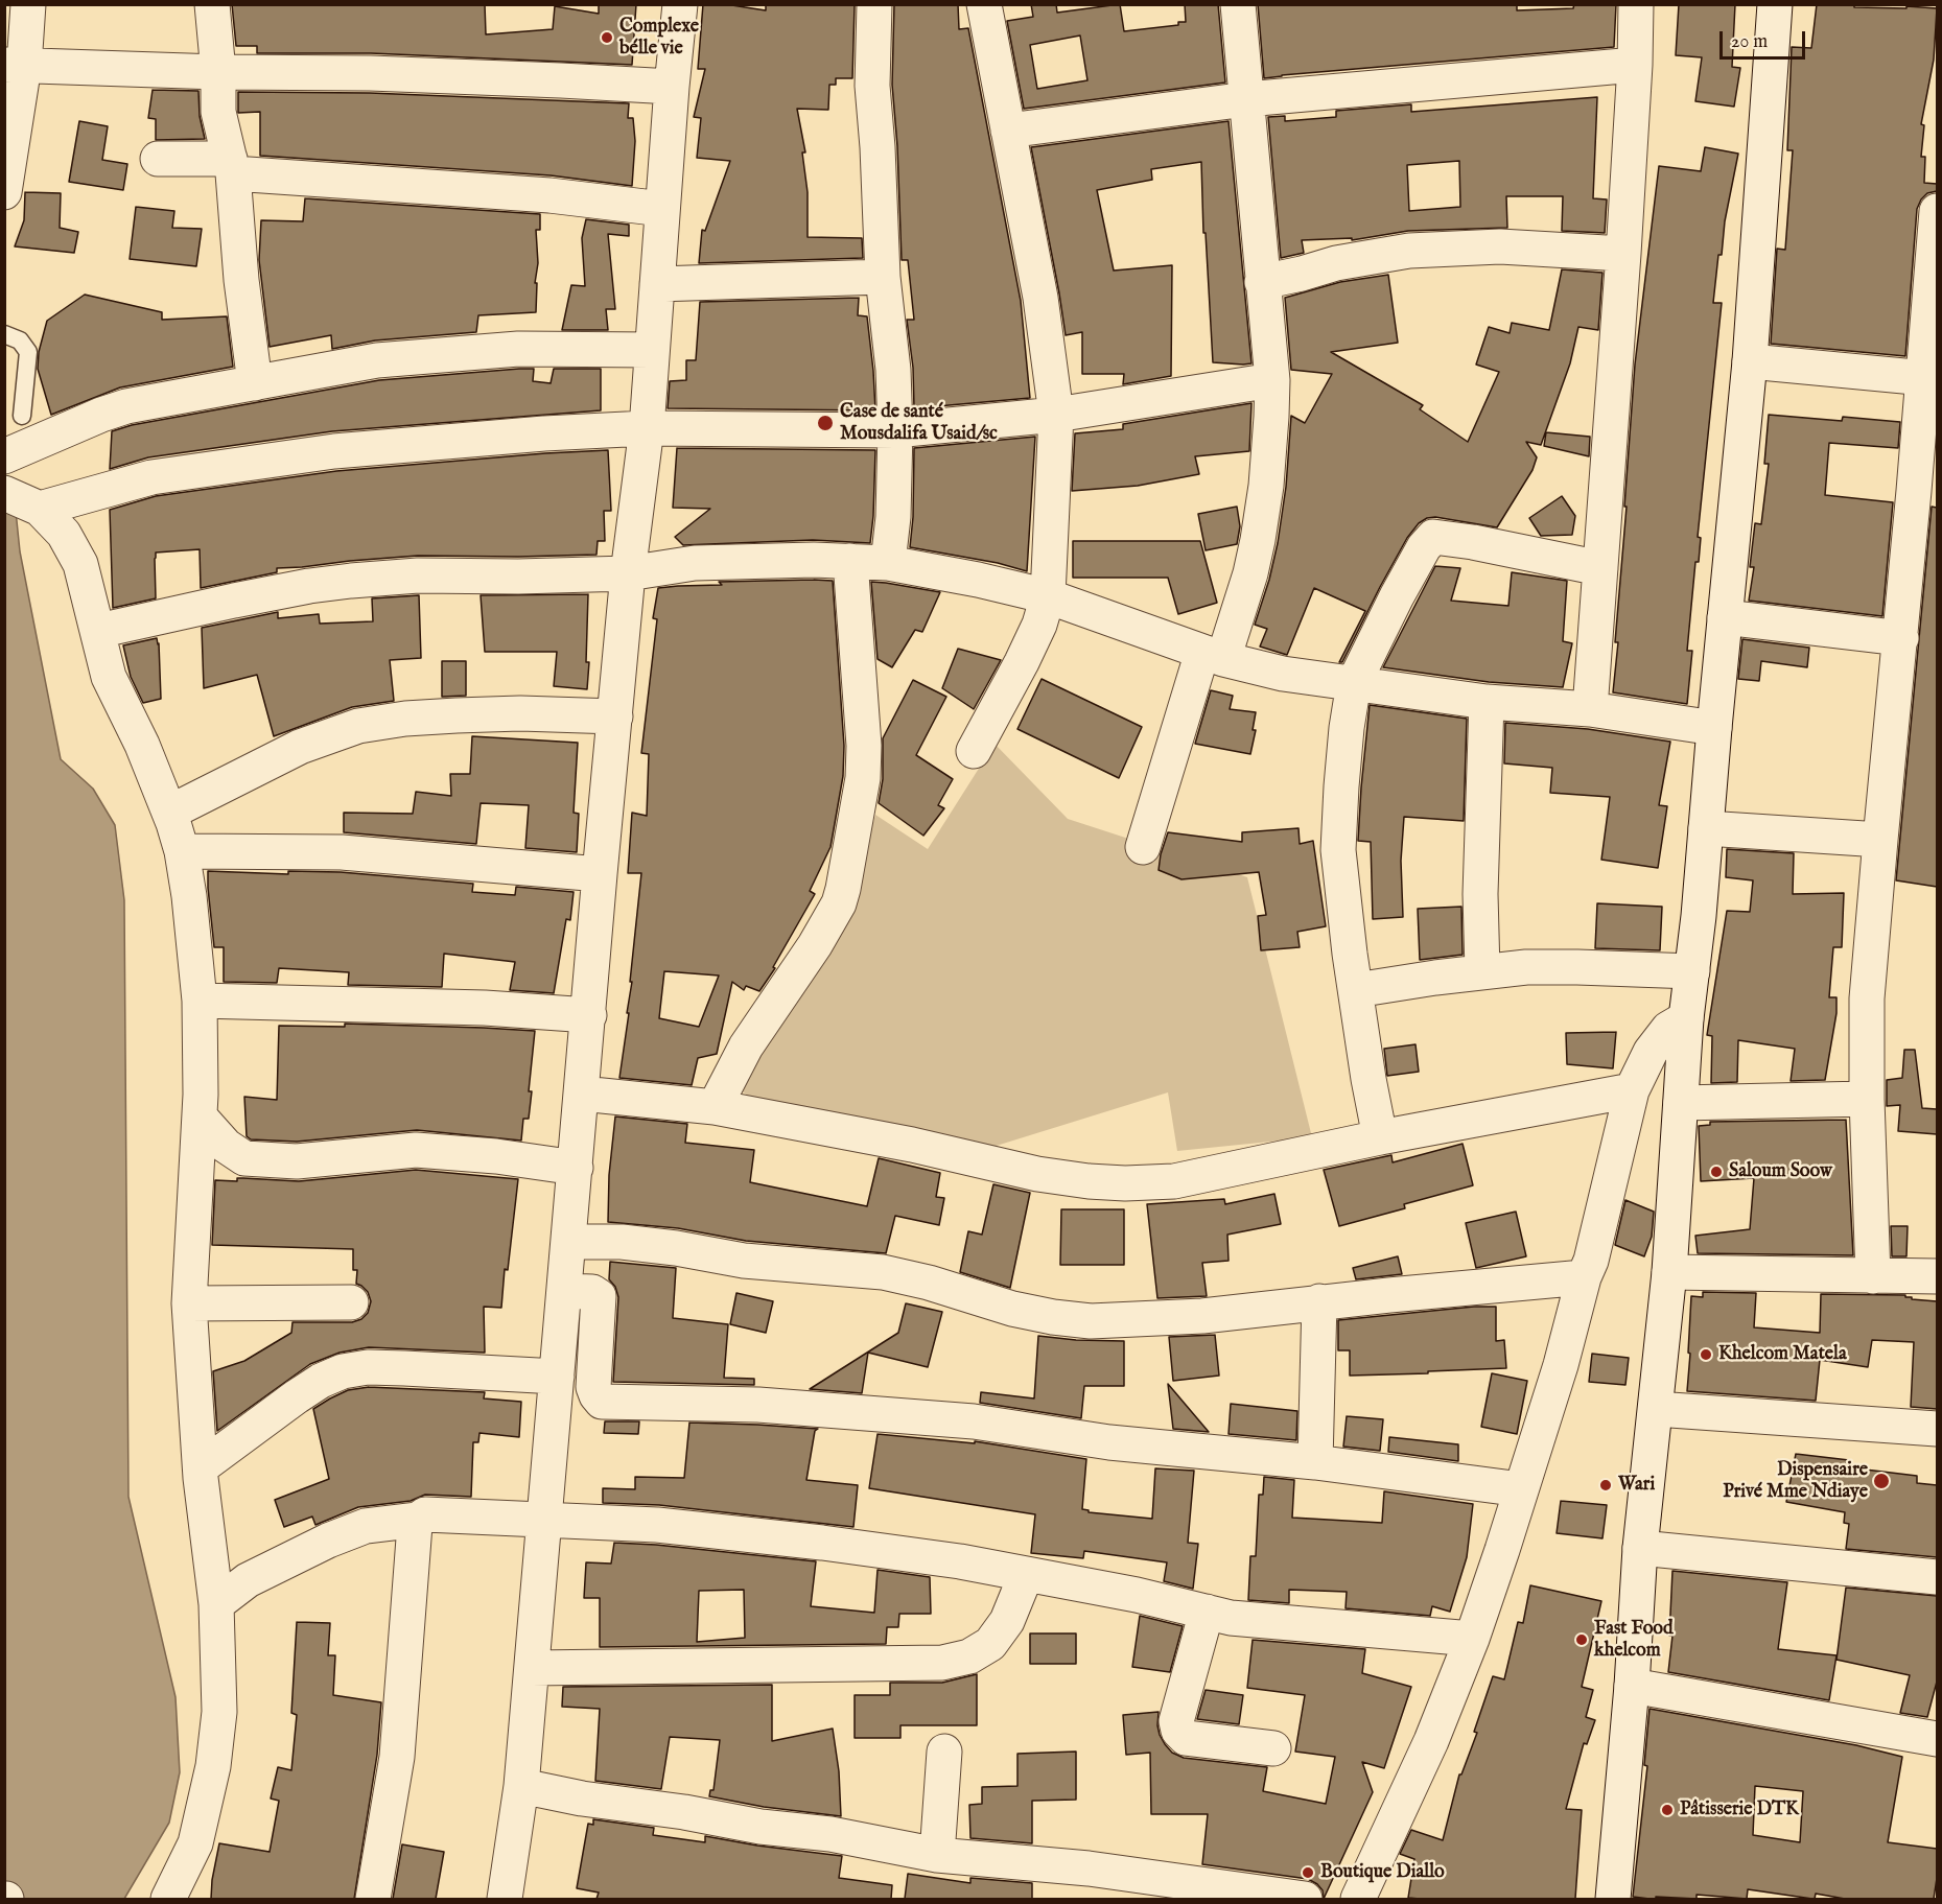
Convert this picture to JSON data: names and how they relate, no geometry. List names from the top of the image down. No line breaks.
{"places":["Complexe bélle vie","Case de santé Mousdalifa Usaid/sc","Saloum Soow","Khelcom Matela","Dispensaire Privé Mme Ndiaye","Wari","Fast Food khelcom","Pâtisserie DTK","Boutique Diallo"],"scale_bar":"20 m"}
